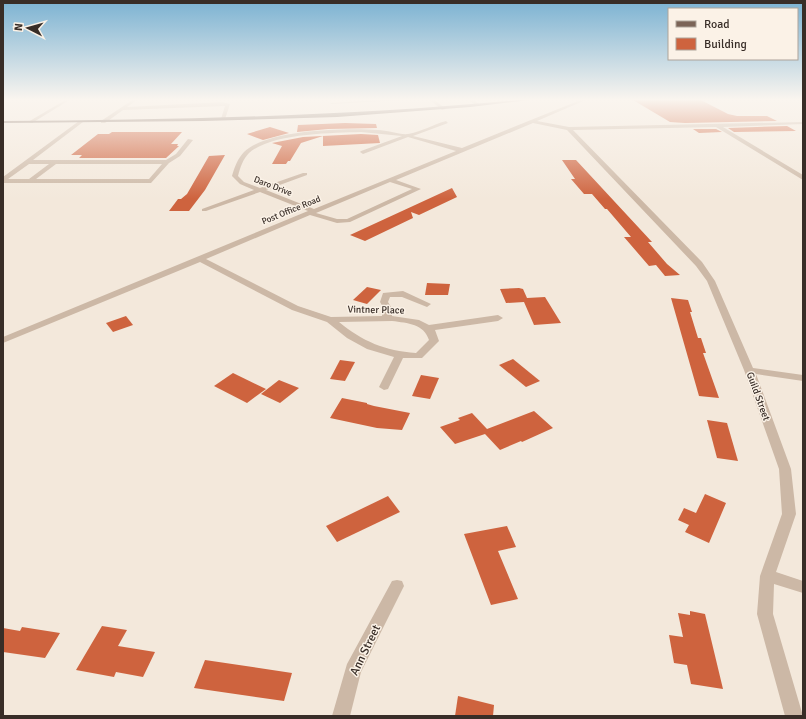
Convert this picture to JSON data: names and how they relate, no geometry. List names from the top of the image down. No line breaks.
{"streets":{"street":["Daro Drive","Post Office Road","Vintner Place","Guild Street","Ann Street"]},"crossings":[["Daro Drive","Post Office Road"],["Post Office Road","Vintner Place"]],"legend":["Road","Building"],"north":"left"}
